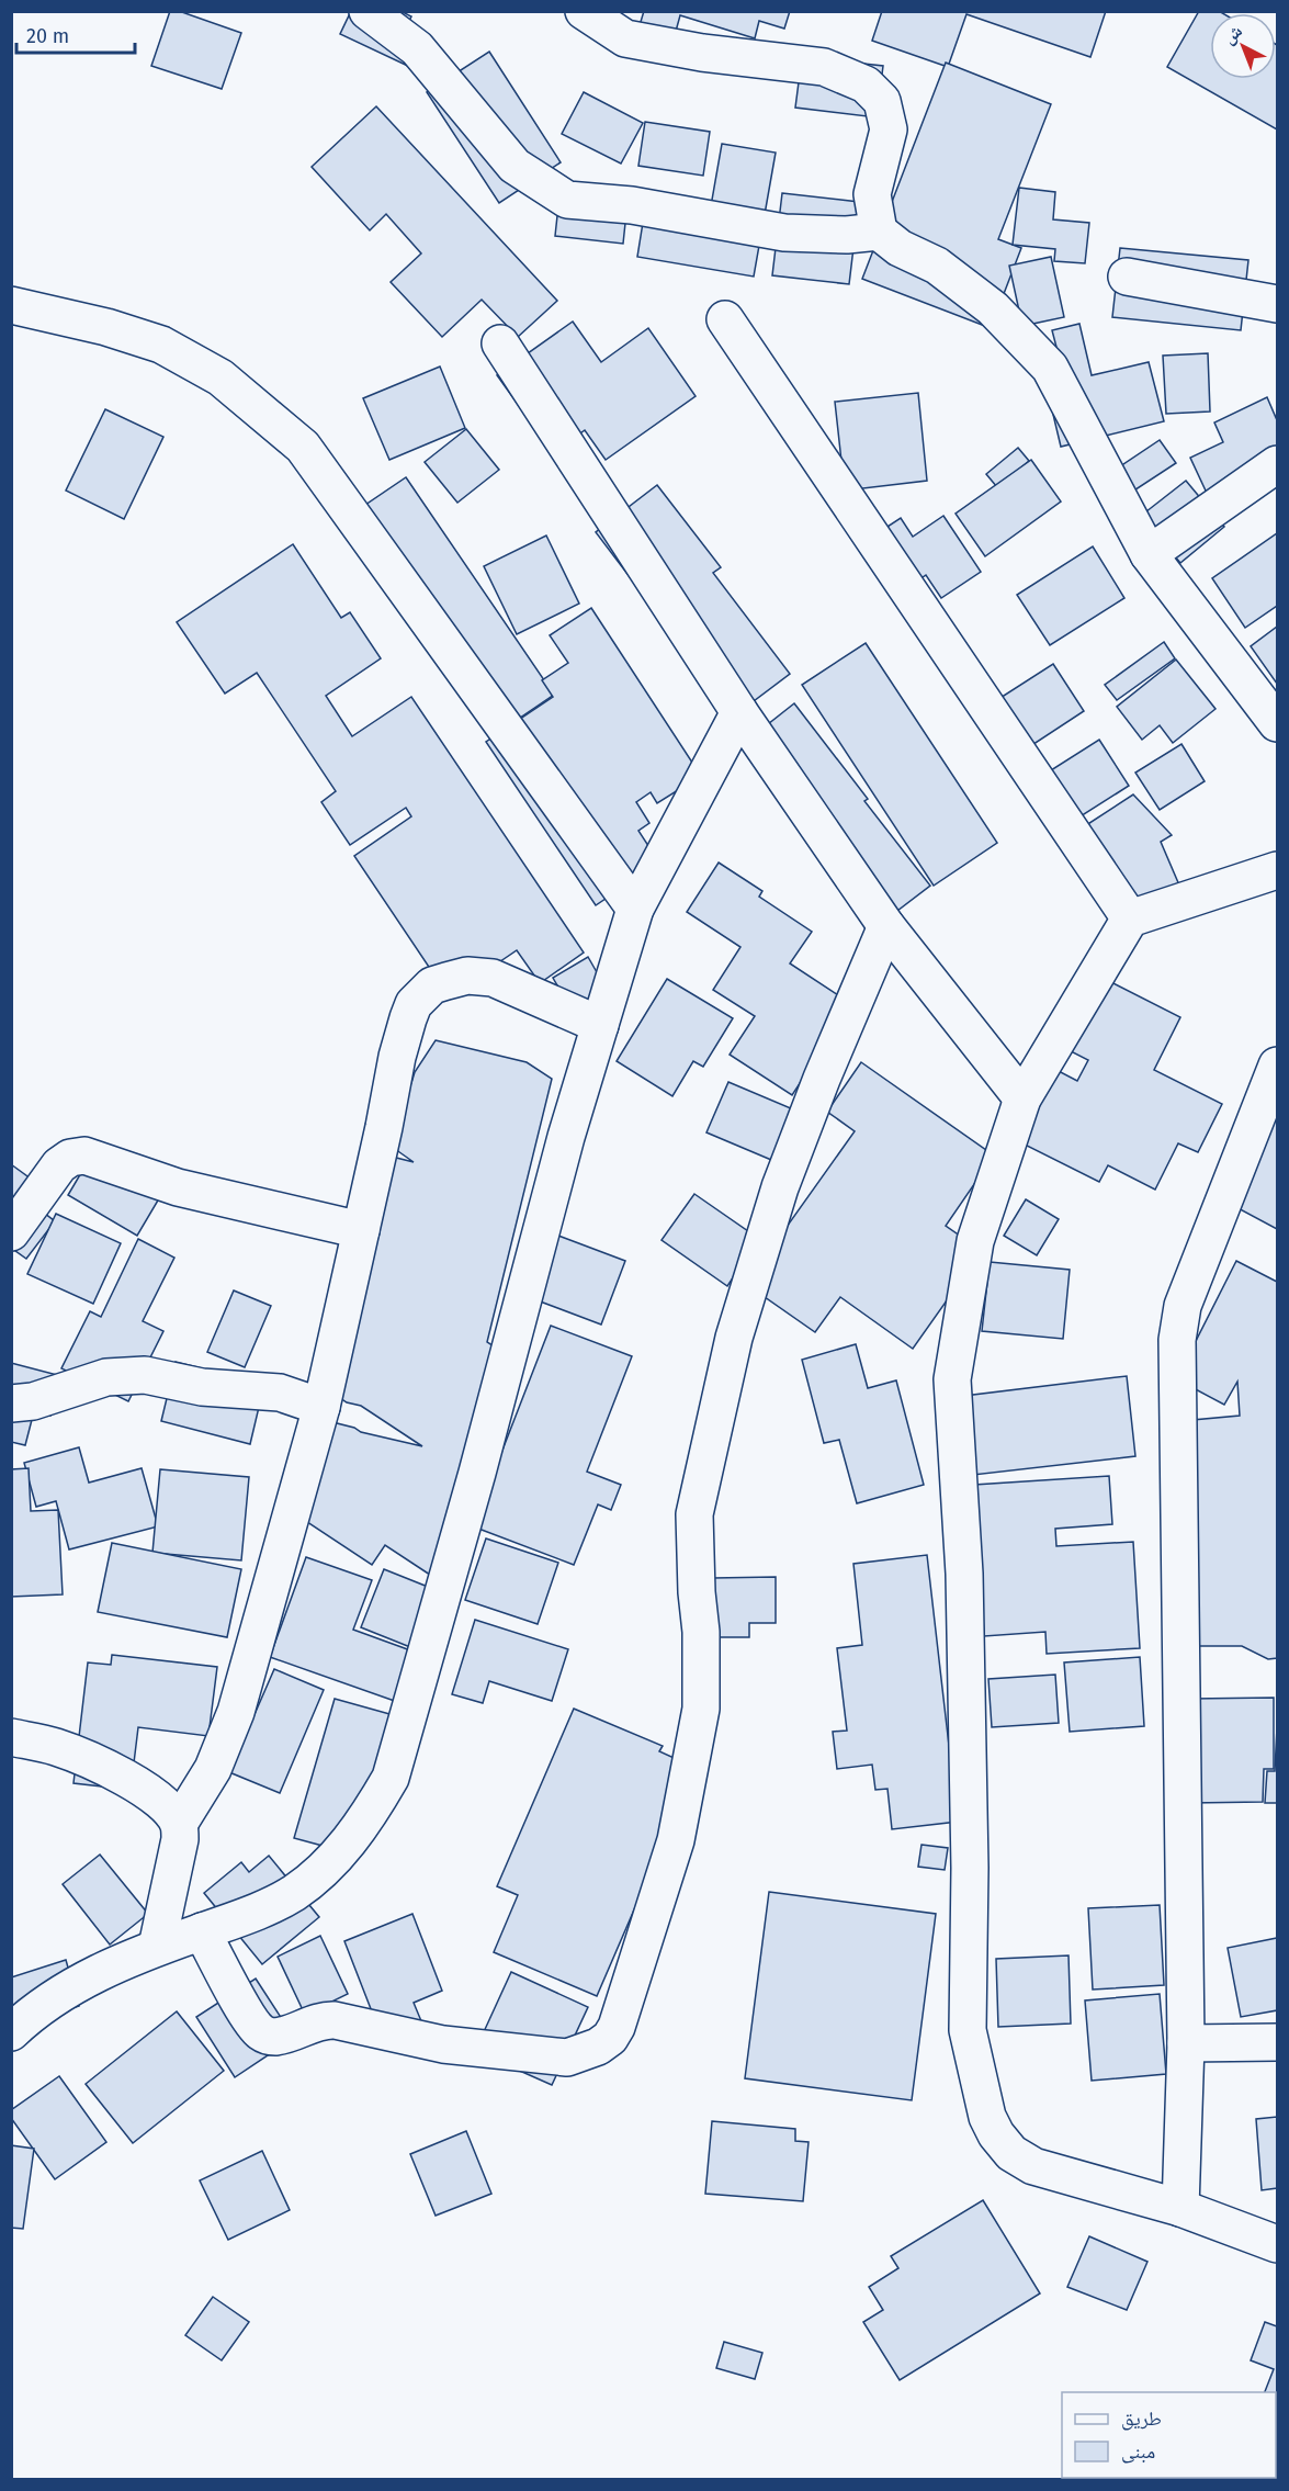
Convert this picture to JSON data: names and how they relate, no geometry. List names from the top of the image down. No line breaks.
{"legend":["طريق","مبنى"],"scale_bar":"20 m","north":"top left"}
